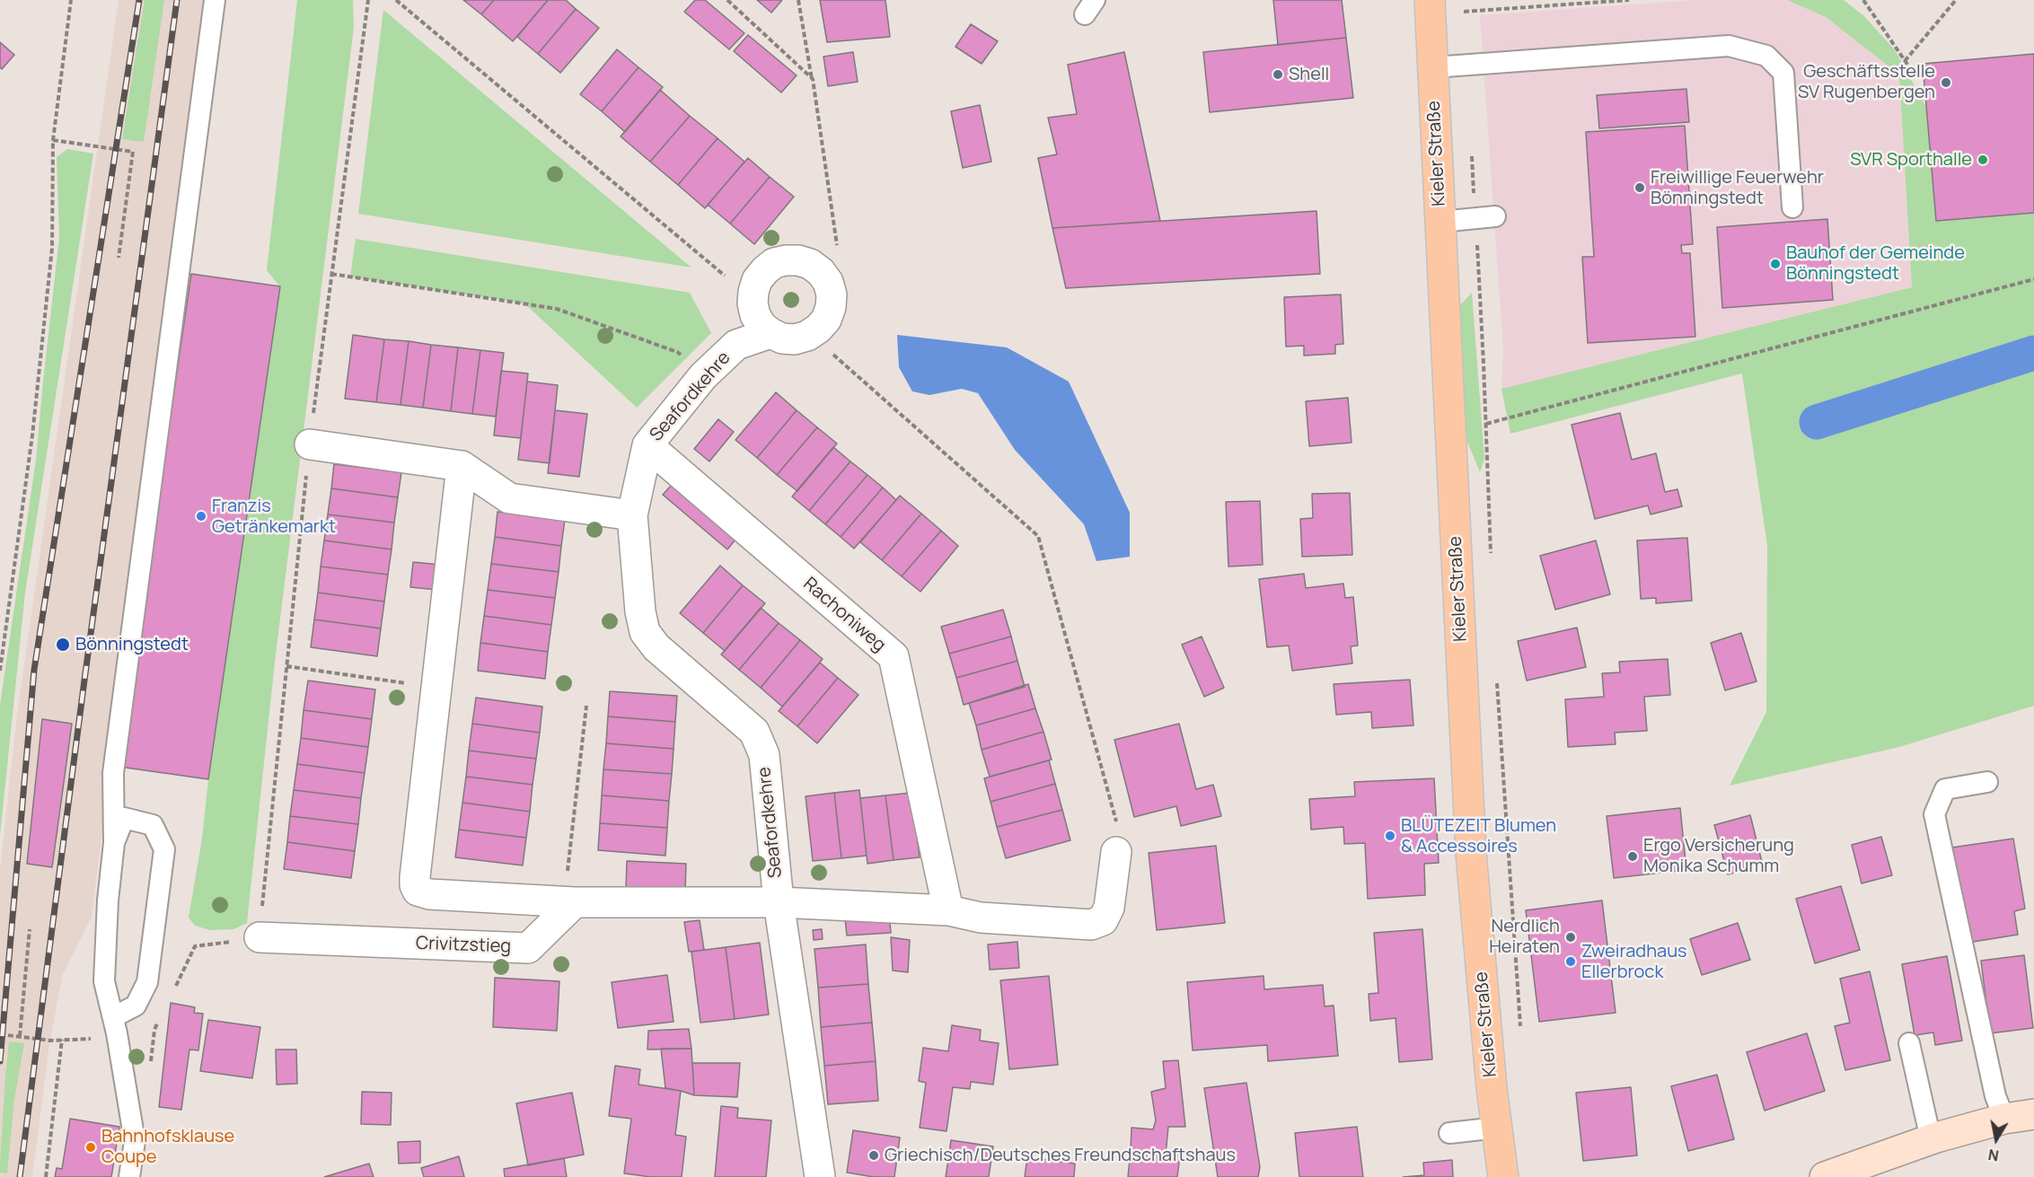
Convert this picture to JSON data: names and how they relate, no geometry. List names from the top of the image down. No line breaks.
{"streets":{"main road":["Kieler Straße"],"street":["Seafordkehre","Rachoniweg","Crivitzstieg"]},"crossings":[["Seafordkehre","Rachoniweg"]],"places":["Shell","Geschäftsstelle SV Rugenbergen","SVR Sporthalle","Freiwillige Feuerwehr Bönningstedt","Bauhof der Gemeinde Bönningstedt","Franzis Getränkemarkt","Bönningstedt","BLÜTEZEIT Blumen & Accessoires","Ergo Versicherung Monika Schumm","Nerdlich Heiraten","Zweiradhaus Ellerbrock","Bahnhofsklause Coupe","Griechisch/Deutsches Freundschaftshaus"],"north":"bottom"}
